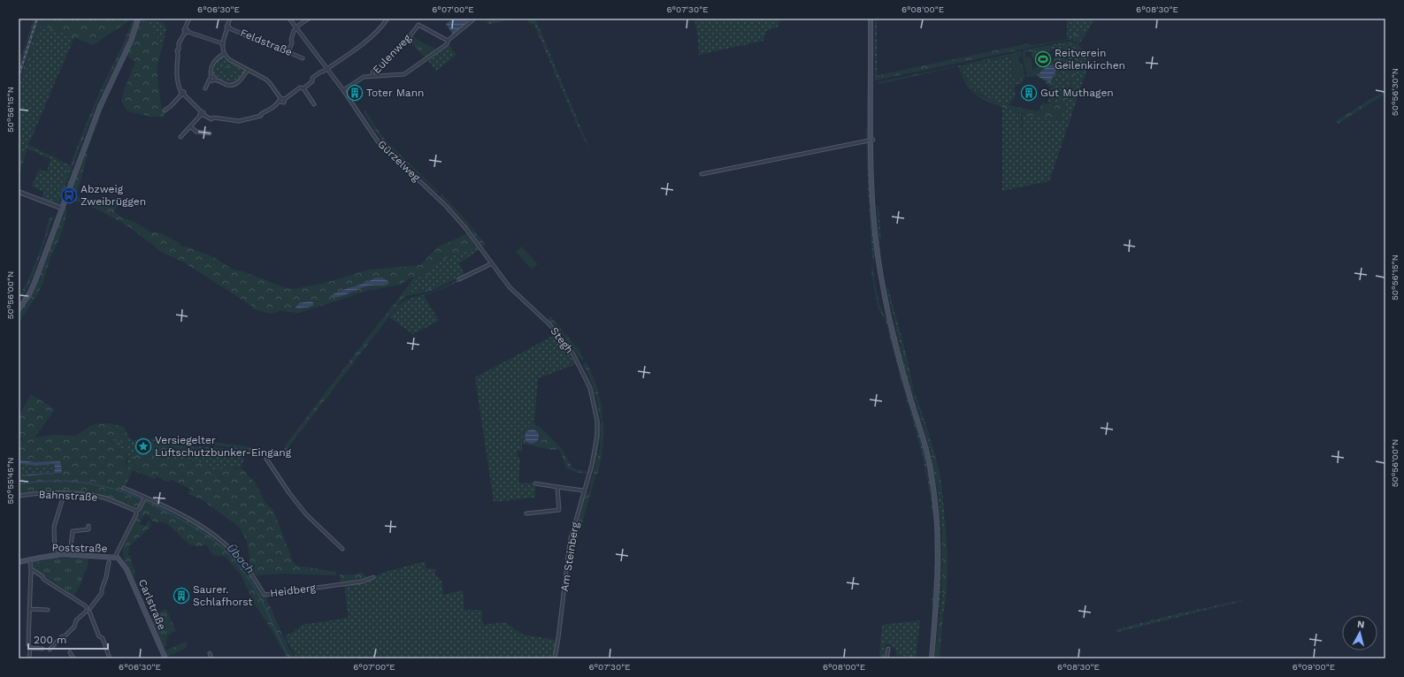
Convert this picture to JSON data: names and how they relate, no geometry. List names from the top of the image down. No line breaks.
{"streets":{"main road":["Poststraße","Carlstraße"],"street":["Feldstraße","Eulenweg","Gürzelweg","Stegh","Bahnstraße","Am Steinberg","Heidberg"]},"crossings":[["Gürzelweg","Stegh"],["Stegh","Am Steinberg"],["Poststraße","Carlstraße"]],"water":["Übach"],"places":{"sports":["Reitverein Geilenkirchen"],"building":["Toter Mann","Gut Muthagen","Saurer. Schlafhorst"],"bus stop":["Abzweig Zweibrüggen"],"place":["Versiegelter Luftschutzbunker-Eingang"]},"scale_bar":"200 m","north":"top","coordinates":["6°06'30\"E","6°07'00\"E","6°07'30\"E","6°08'00\"E","6°08'30\"E","50°56'30\"N","50°56'15\"N","50°56'00\"N","50°55'45\"N","6°09'00\"E"]}
